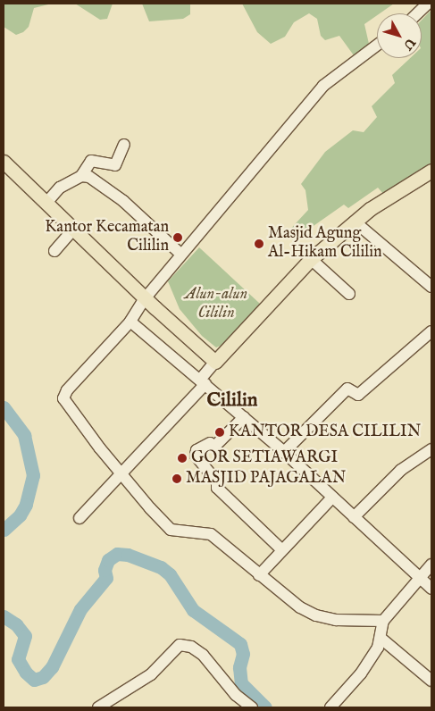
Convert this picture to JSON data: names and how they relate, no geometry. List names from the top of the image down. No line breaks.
{"districts":["Cililin"],"parks":["Alun-alun Cililin"],"places":["Kantor Kecamatan Cililin","Masjid Agung Al-Hikam Cililin","KANTOR DESA CILILIN","GOR SETIAWARGI","MASJID PAJAGALAN"],"north":"bottom right"}
